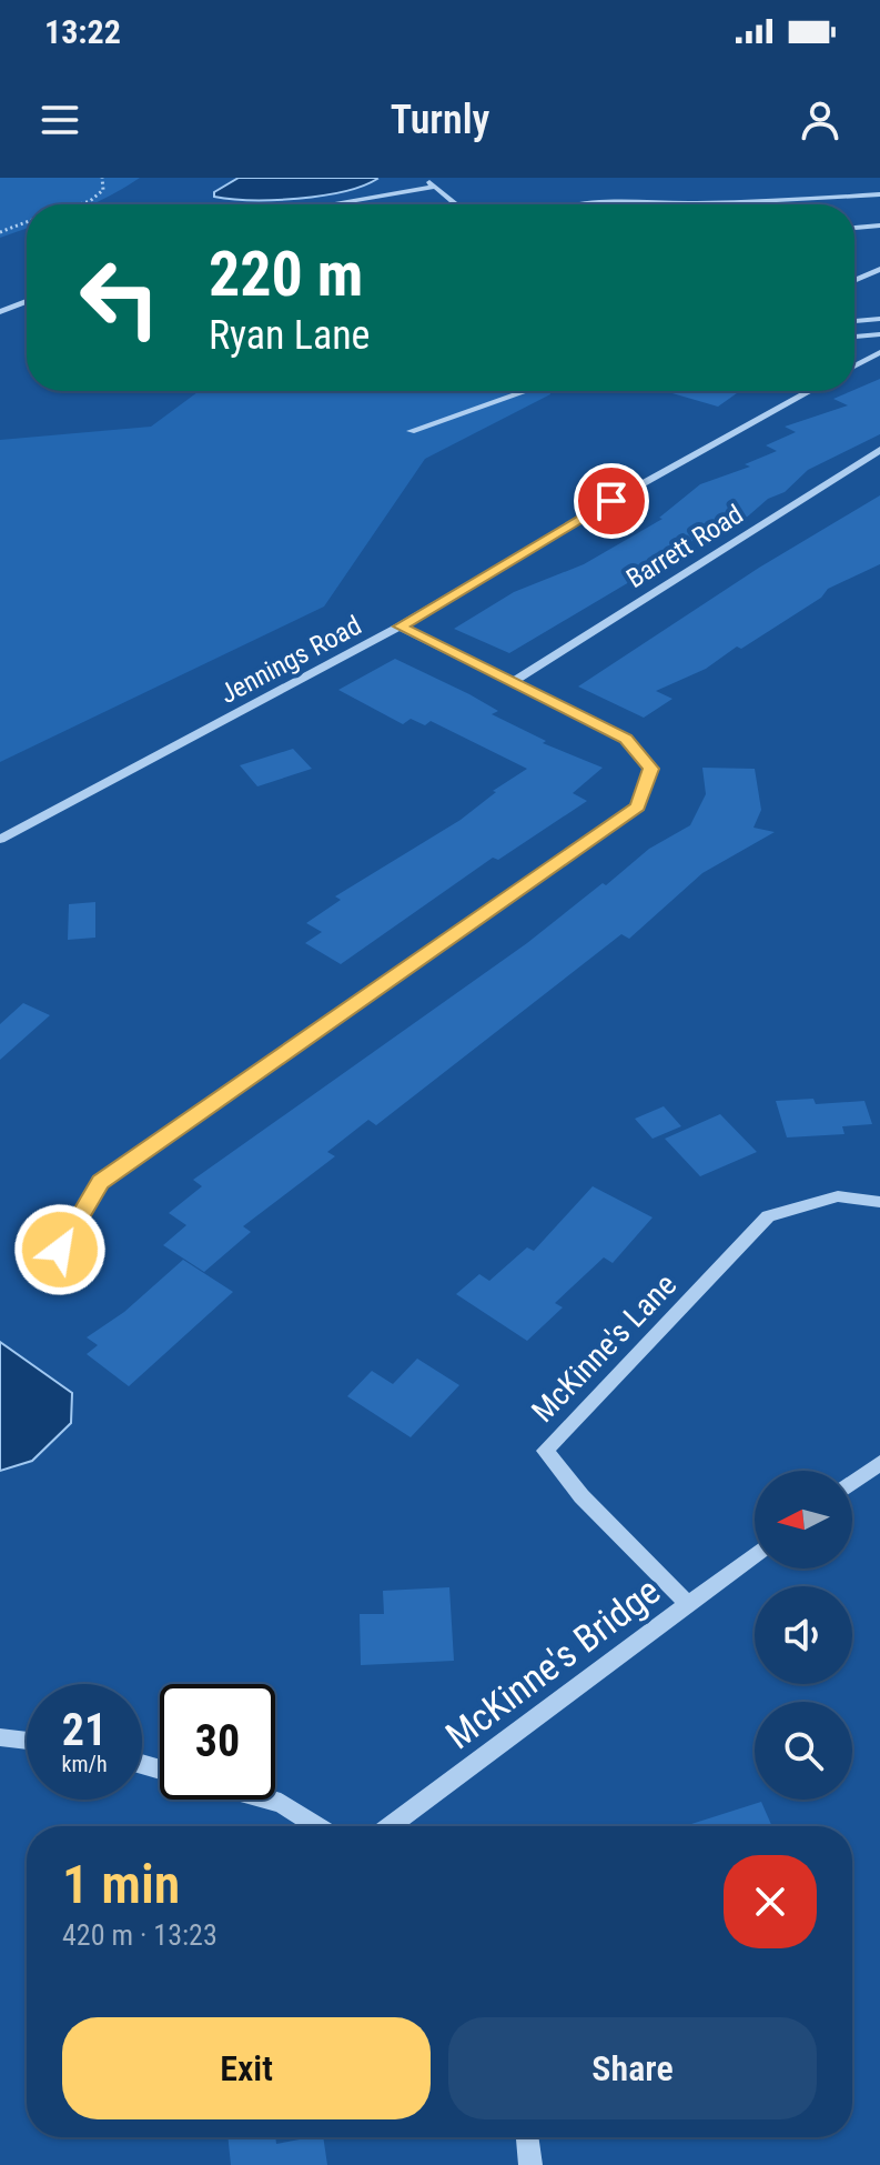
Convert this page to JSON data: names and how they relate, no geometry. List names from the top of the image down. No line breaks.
{"streets":{"street":["Barrett Road","Jennings Road","McKinne's Lane","McKinne's Bridge"]},"crossings":[["McKinne's Lane","McKinne's Bridge"]],"north":"left","page":{"status":"13:22","header":"Turnly","turn":["220 m","Ryan Lane"],"speed":"21 km/h","limit":"30","heading":["1 min","420 m · 13:23"],"buttons":["Exit","Share"]}}
